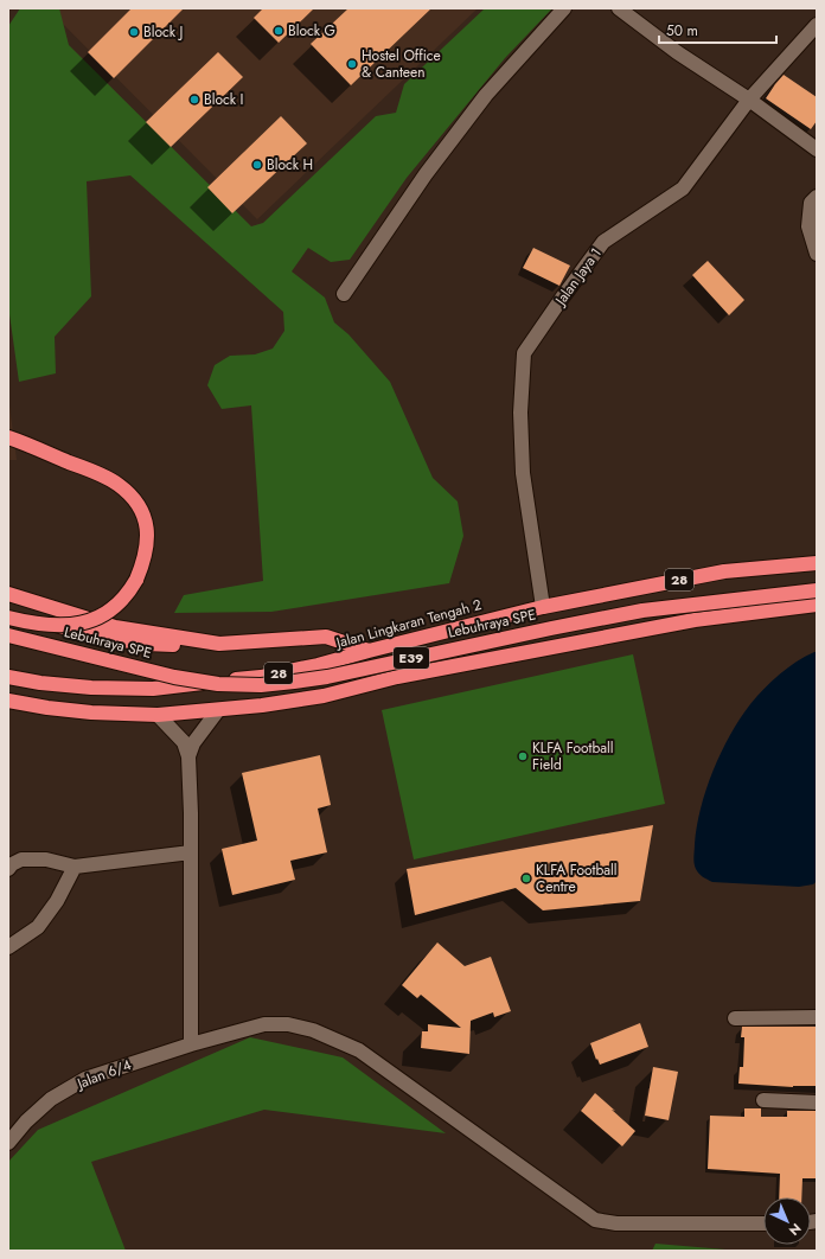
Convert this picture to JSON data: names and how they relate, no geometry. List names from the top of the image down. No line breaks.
{"streets":{"highway":["28","Jalan Lingkaran Tengah 2","Lebuhraya SPE","E39"],"street":["Jalan Jaya 1","Jalan 6/4"]},"crossings":[["Jalan Jaya 1","Jalan Lingkaran Tengah 2"]],"places":["Block G","Block J","Hostel Office & Canteen","Block I","Block H","KLFA Football Field","KLFA Football Centre"],"scale_bar":"50 m","north":"bottom right"}
